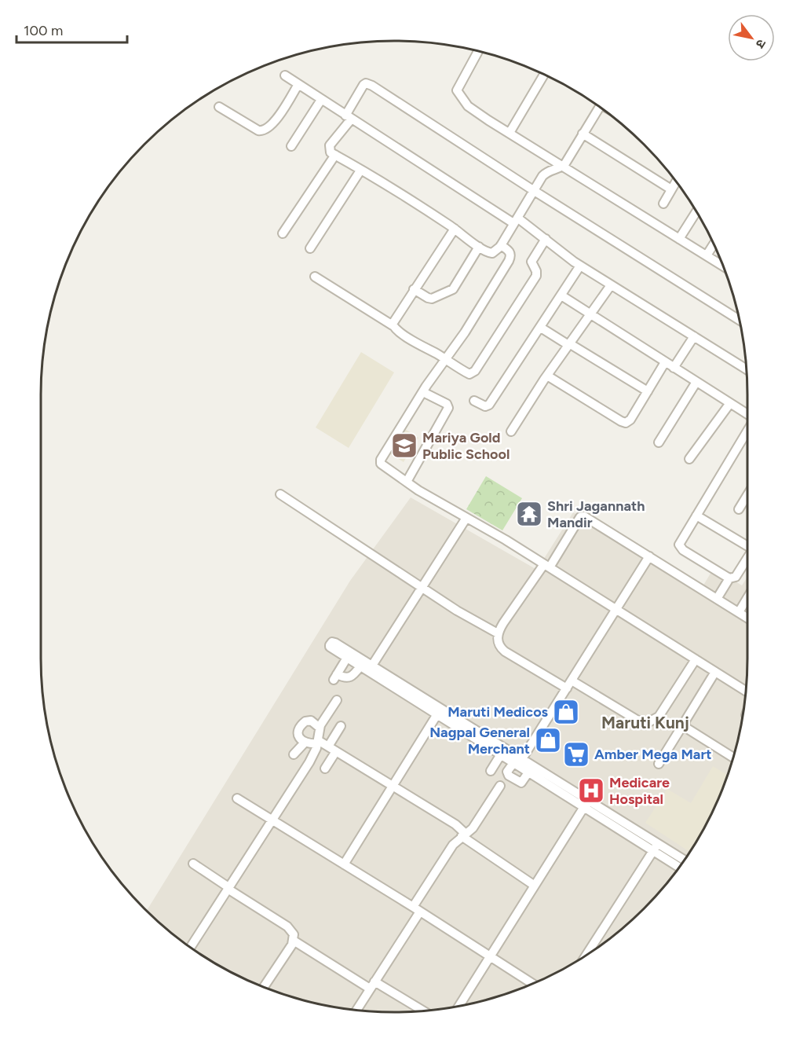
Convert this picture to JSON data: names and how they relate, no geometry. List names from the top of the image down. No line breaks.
{"districts":["Maruti Kunj"],"places":{"school or university":["Mariya Gold Public School"],"temple":["Shri Jagannath Mandir"],"shop":["Maruti Medicos","Nagpal General Merchant"],"supermarket":["Amber Mega Mart"],"hospital":["Medicare Hospital"]},"scale_bar":"100 m","north":"bottom right"}
